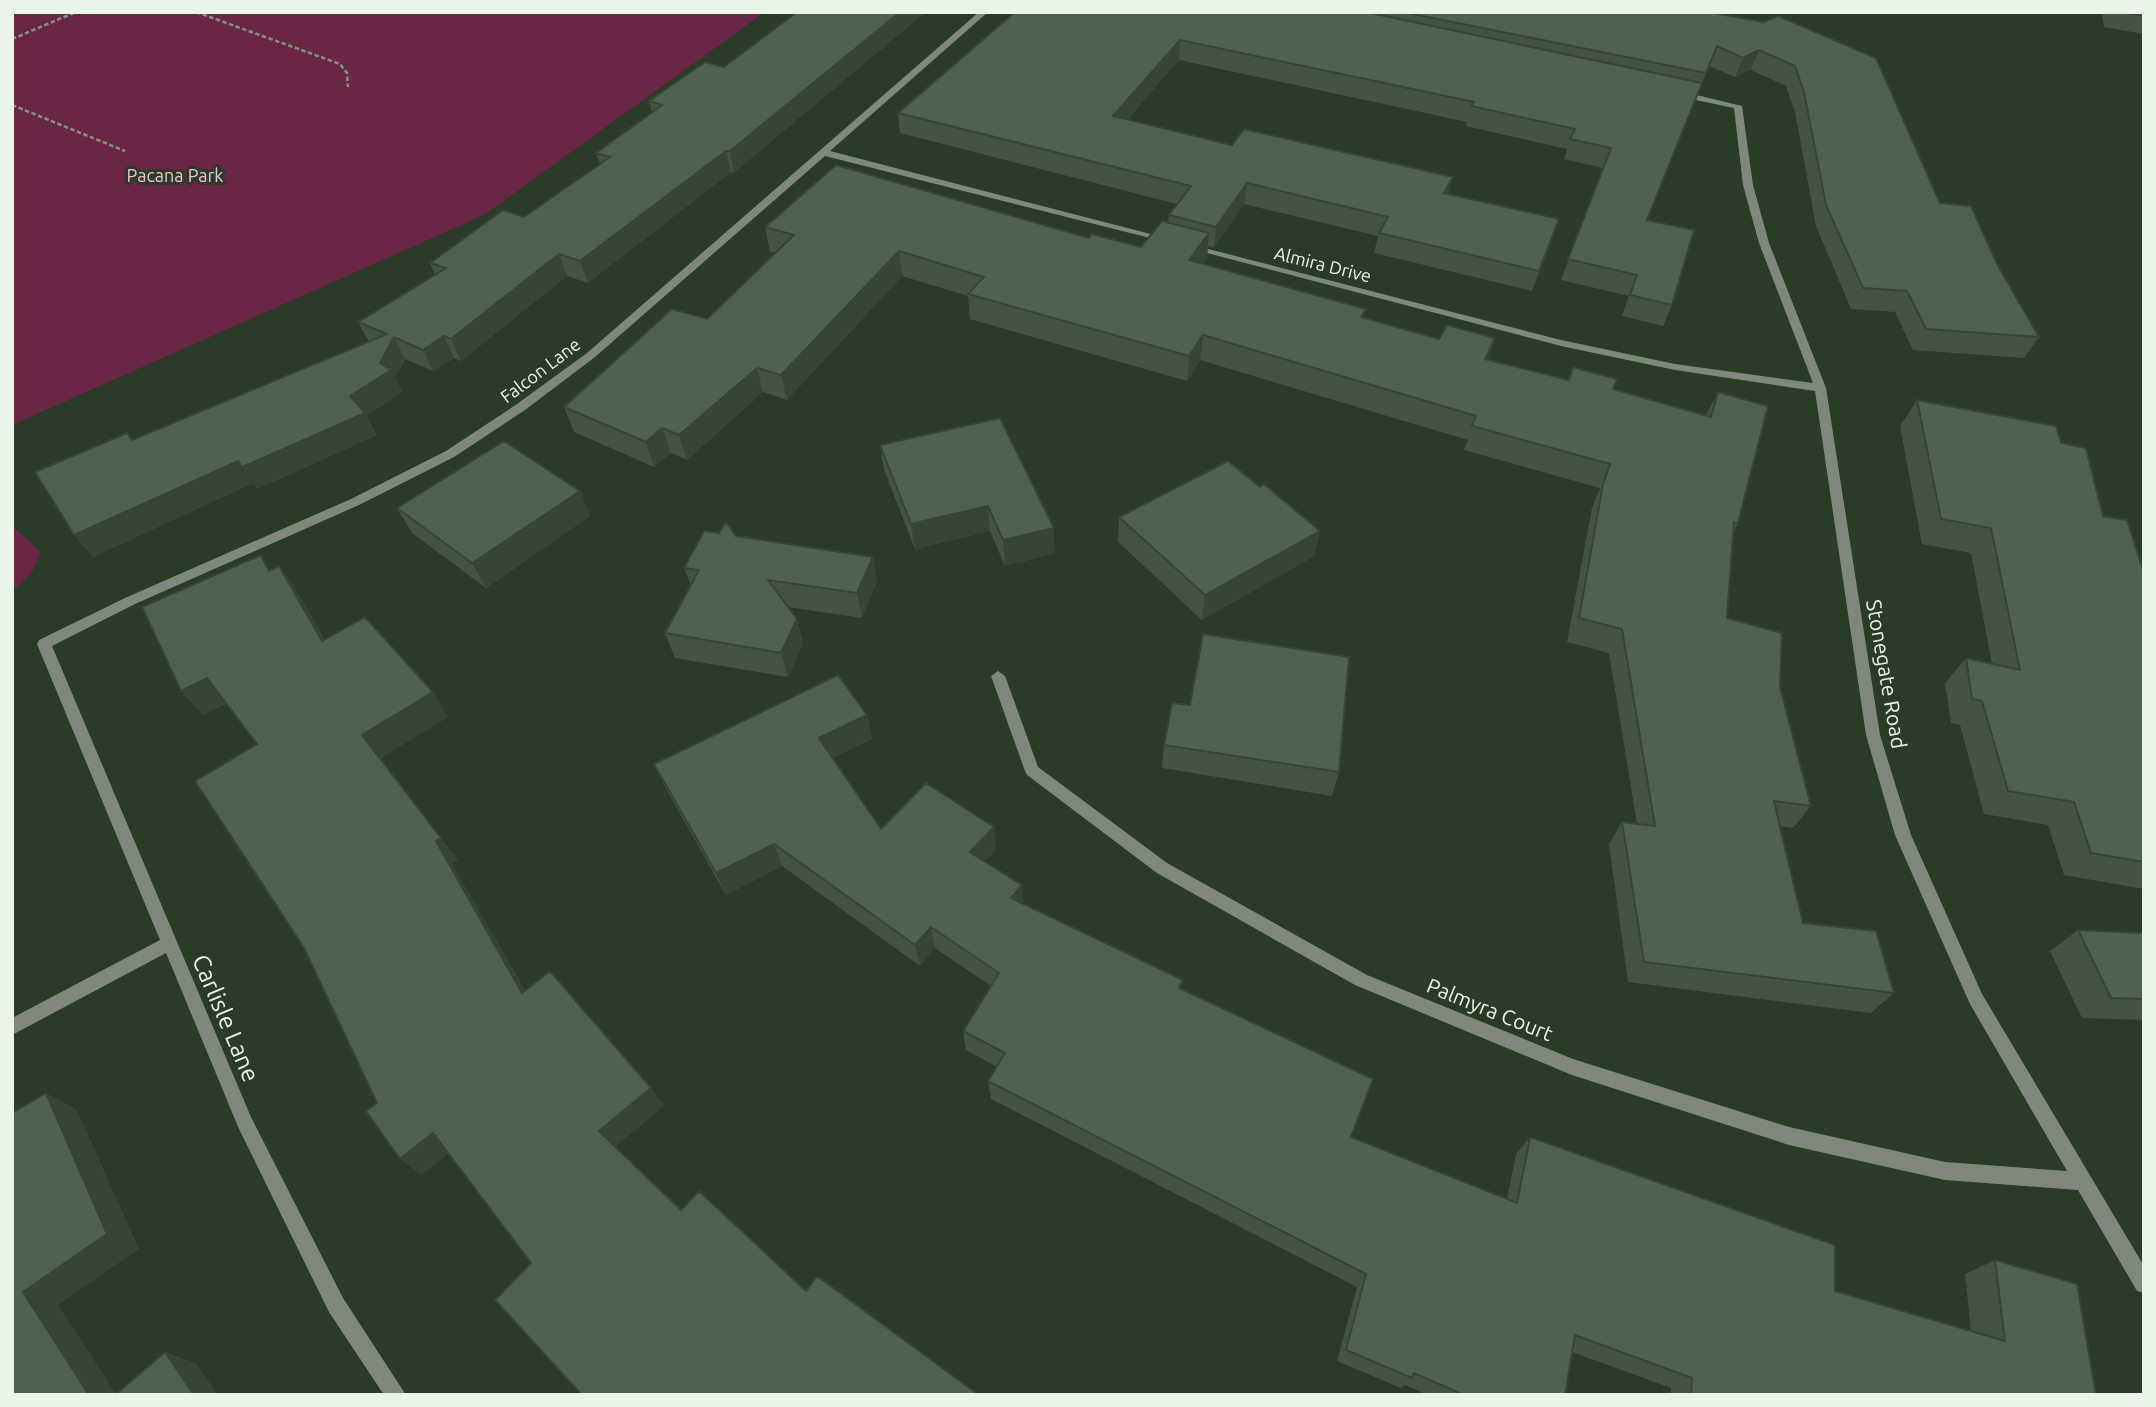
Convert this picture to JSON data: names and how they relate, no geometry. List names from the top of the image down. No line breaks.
{"streets":{"street":["Almira Drive","Falcon Lane","Stonegate Road","Palmyra Court","Carlisle Lane"]},"crossings":[["Almira Drive","Falcon Lane"],["Almira Drive","Stonegate Road"],["Falcon Lane","Carlisle Lane"],["Stonegate Road","Palmyra Court"]],"parks":["Pacana Park"]}
